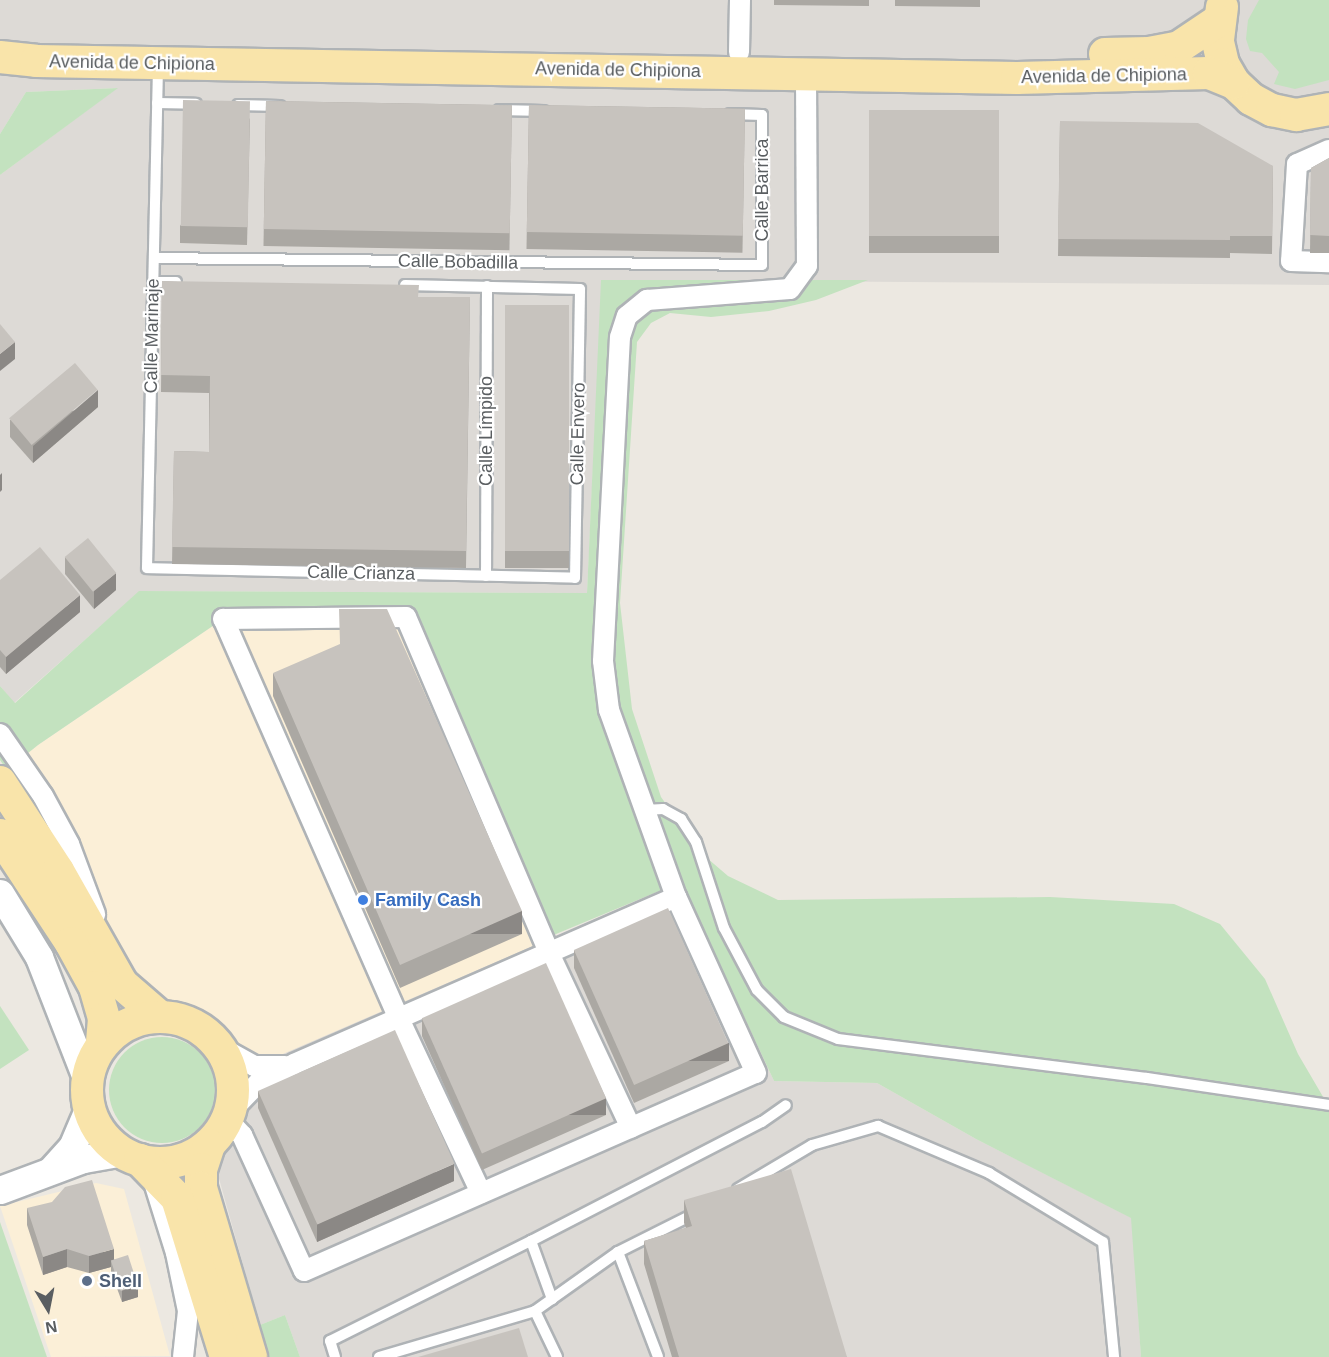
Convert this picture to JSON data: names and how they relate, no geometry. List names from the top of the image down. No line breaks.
{"streets":{"main road":["Avenida de Chipiona"],"lane":["Calle Barrica","Calle Bobadilla","Calle Marinaje","Calle Límpido","Calle Envero","Calle Crianza"]},"crossings":[["Avenida de Chipiona","Calle Marinaje"],["Calle Barrica","Calle Bobadilla"],["Calle Bobadilla","Calle Marinaje"],["Calle Bobadilla","Calle Límpido"],["Calle Bobadilla","Calle Envero"],["Calle Marinaje","Calle Crianza"],["Calle Límpido","Calle Crianza"],["Calle Envero","Calle Crianza"]],"places":["Family Cash","Shell"],"north":"bottom"}
